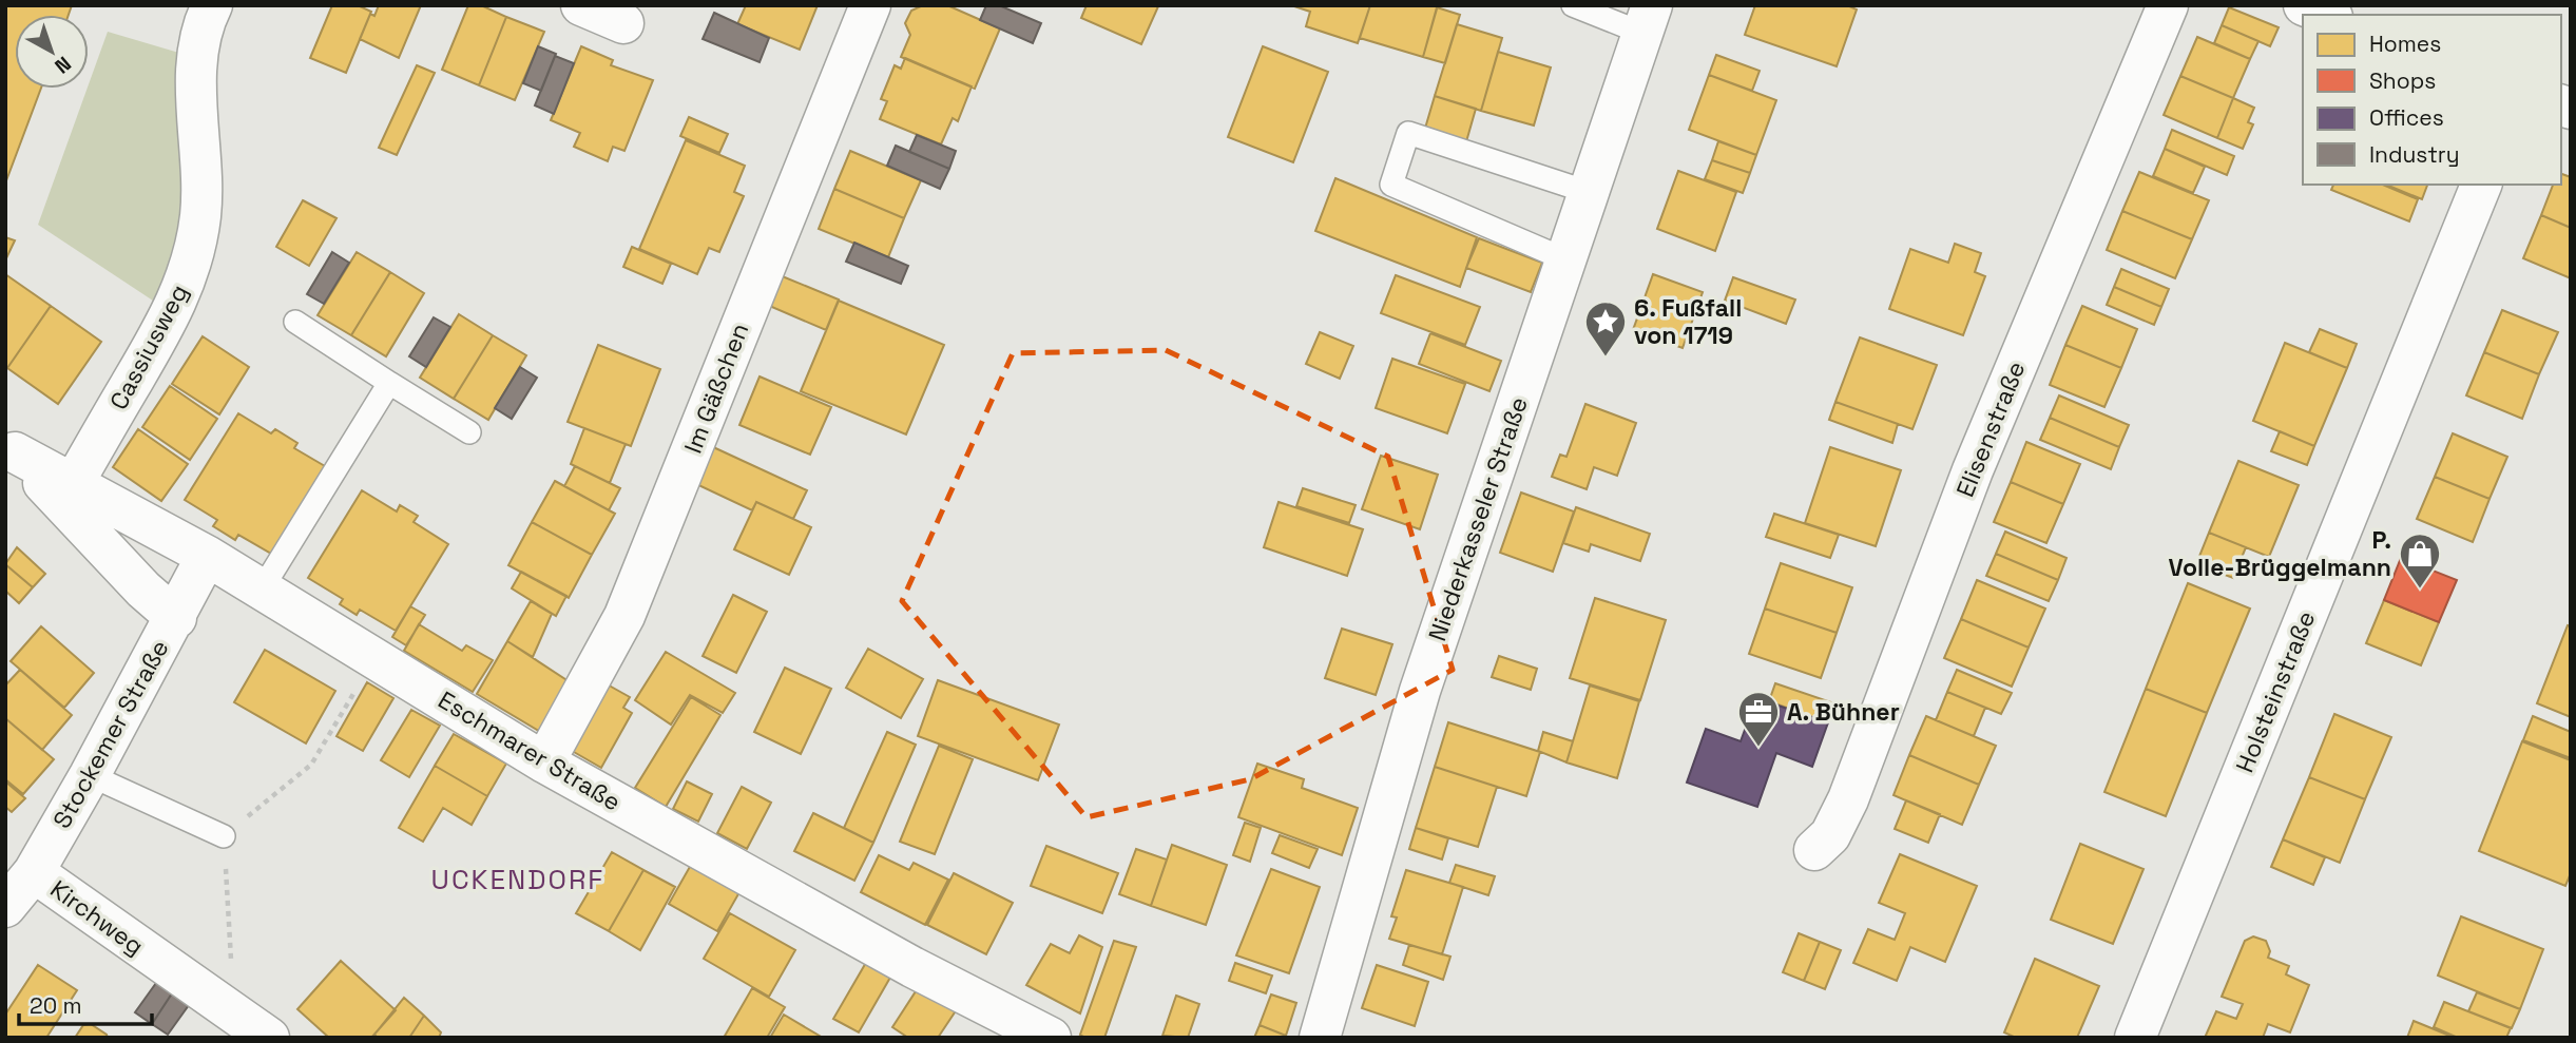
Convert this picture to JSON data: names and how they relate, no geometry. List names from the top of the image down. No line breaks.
{"streets":{"street":["Cassiusweg","Im Gäßchen","Elisenstraße","Niederkasseler Straße","Holsteinstraße","Stockemer Straße","Eschmarer Straße","Kirchweg"]},"crossings":[["Cassiusweg","Eschmarer Straße"],["Im Gäßchen","Eschmarer Straße"],["Stockemer Straße","Eschmarer Straße"],["Stockemer Straße","Kirchweg"]],"districts":["UCKENDORF"],"places":{"place":["6. Fußfall von 1719"],"shop":["P. Volle-Brüggelmann"],"office":["A. Bühner"]},"legend":["Homes","Shops","Offices","Industry"],"scale_bar":"20 m","north":"bottom right"}
